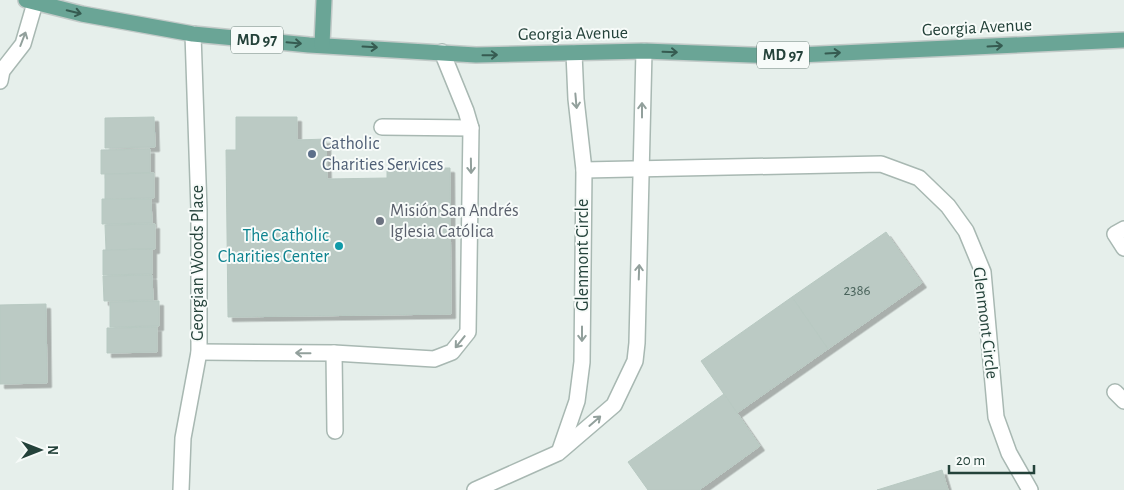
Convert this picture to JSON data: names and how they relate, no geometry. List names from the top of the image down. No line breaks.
{"streets":{"main road":["Georgia Avenue","MD 97"],"street":["Glenmont Circle","Georgian Woods Place"]},"crossings":[["Georgia Avenue","Glenmont Circle"],["Georgia Avenue","Georgian Woods Place"]],"one_way":["Georgia Avenue"],"places":["Catholic Charities Services","Misión San Andrés Iglesia Católica","The Catholic Charities Center"],"house_numbers":["2386"],"scale_bar":"20 m","north":"right"}
